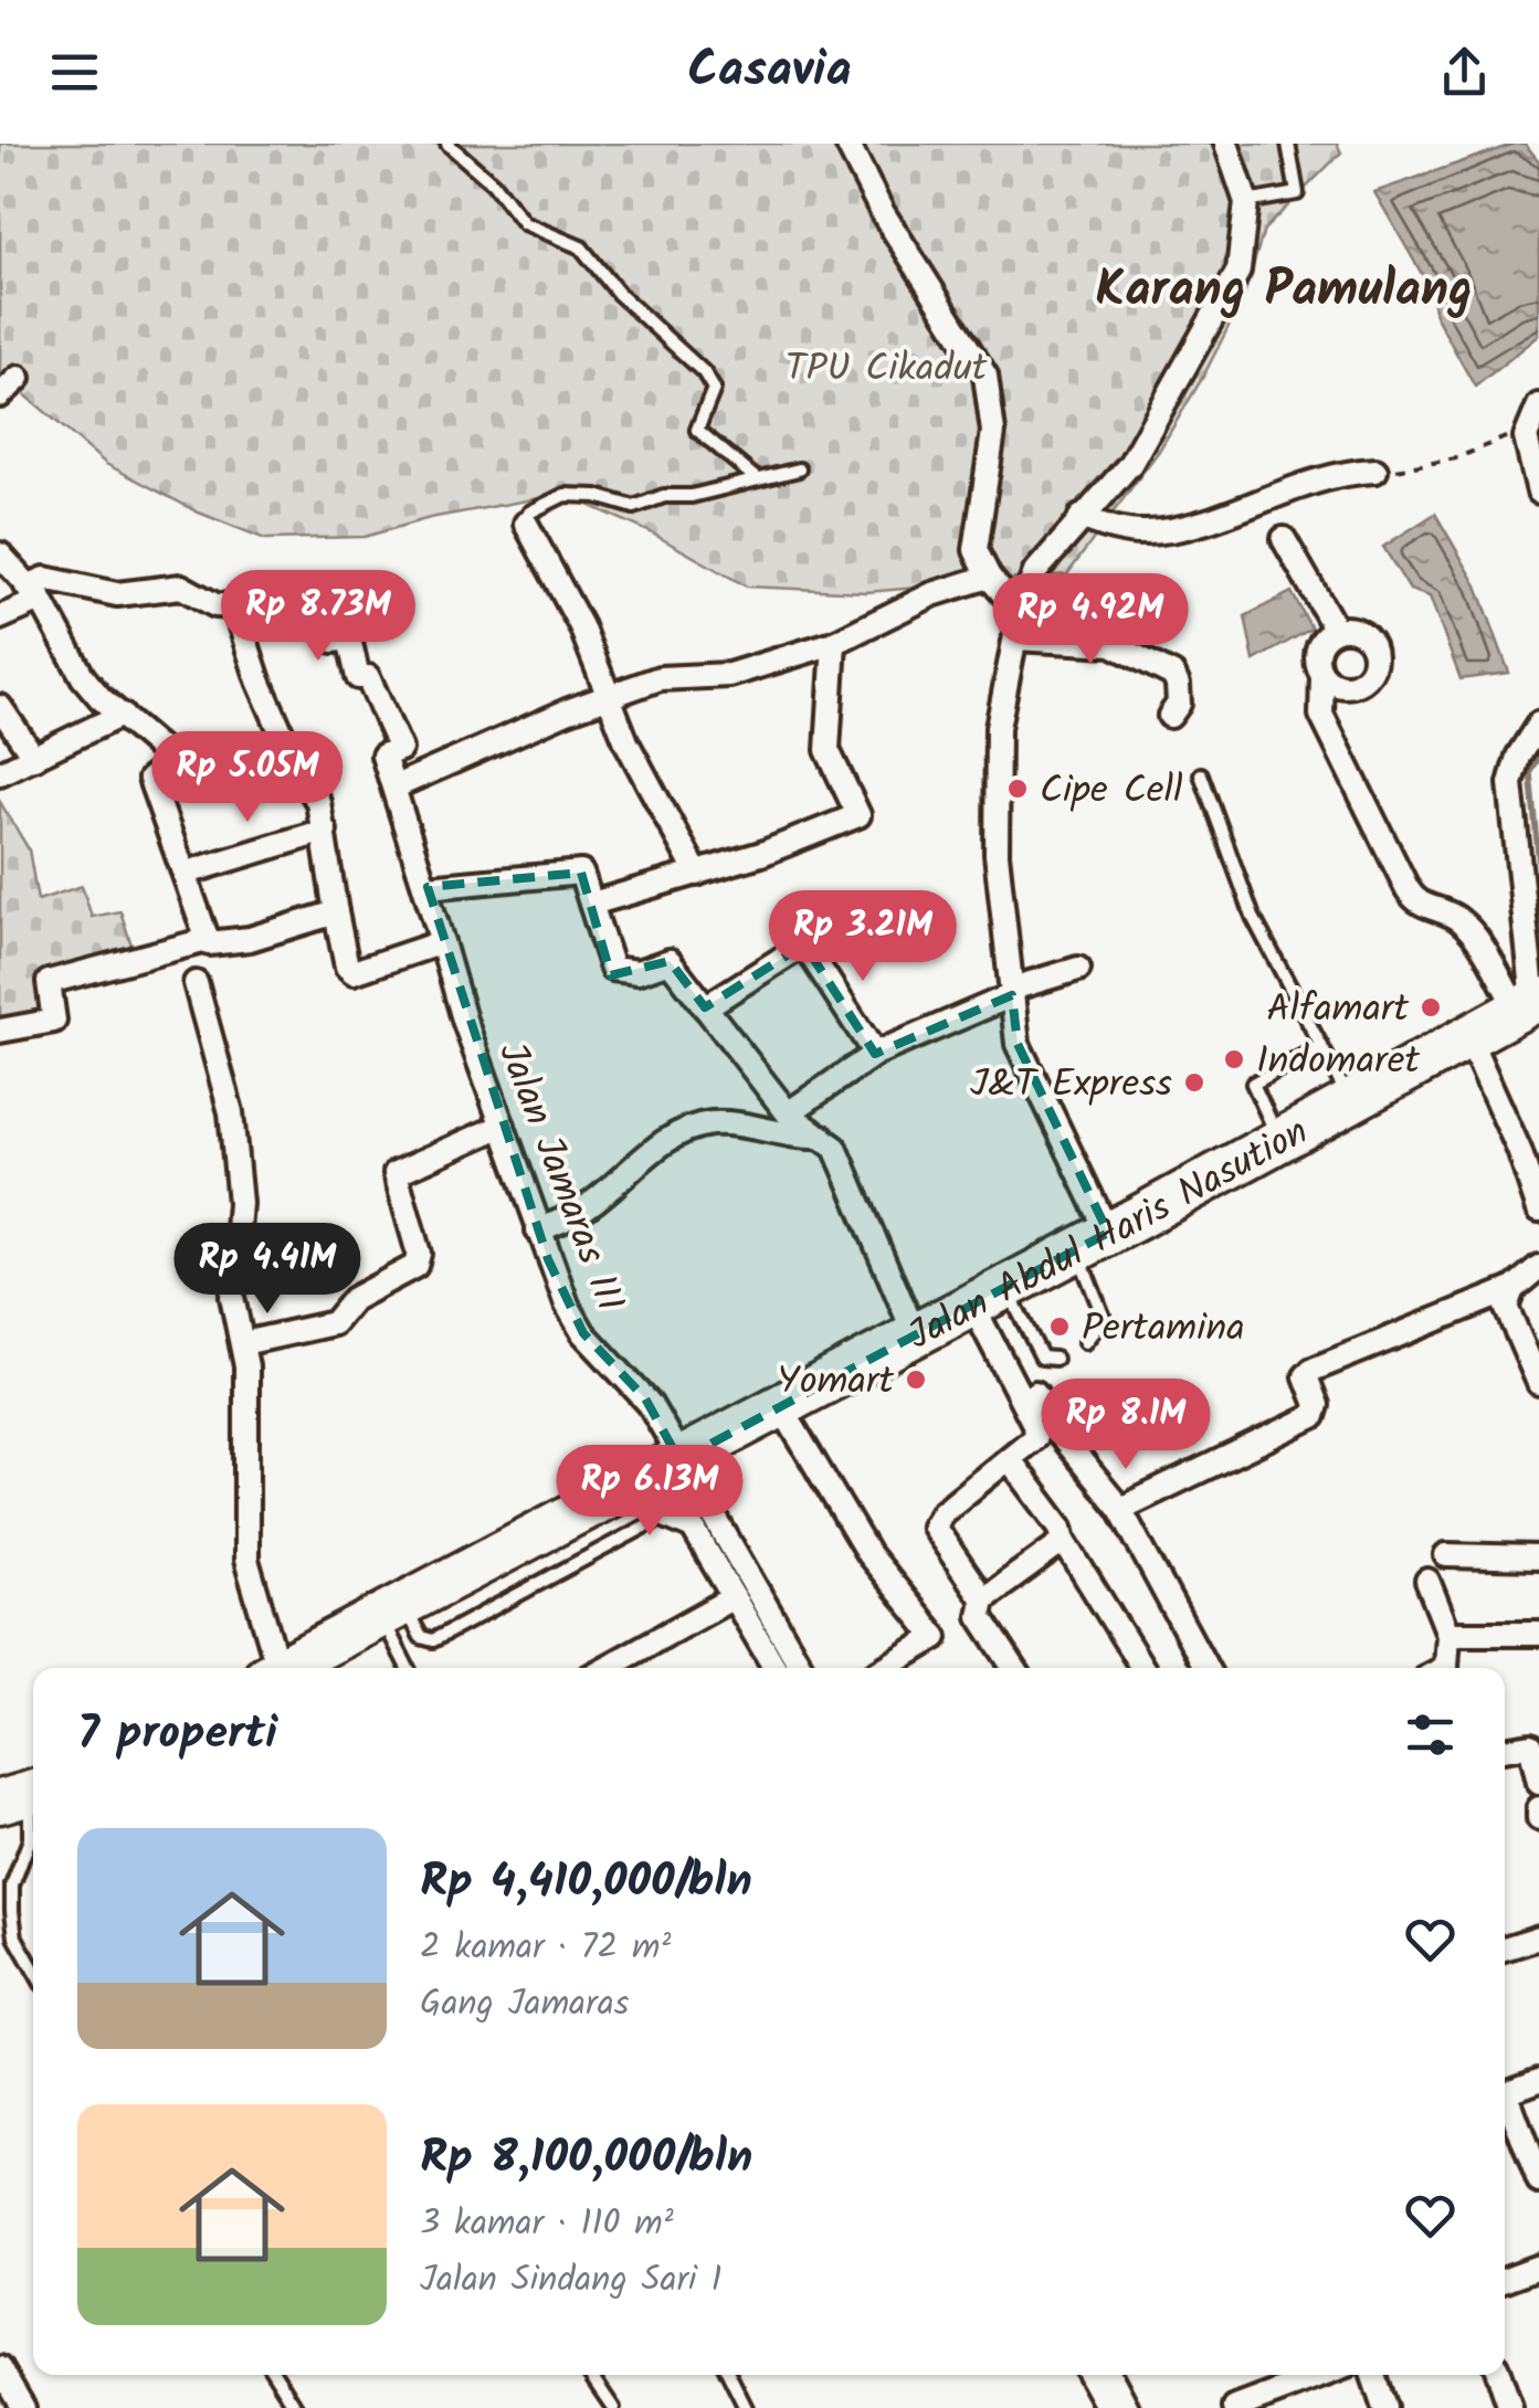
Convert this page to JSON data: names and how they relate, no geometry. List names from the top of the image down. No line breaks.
{"streets":{"highway":["Jalan Abdul Haris Nasution"],"street":["Jalan Jamaras III"]},"crossings":[["Jalan Jamaras III","Jalan Abdul Haris Nasution"]],"districts":["Karang Pamulang"],"parks":["TPU Cikadut"],"places":["Cipe Cell","Alfamart","Indomaret","J&T Express","Pertamina","Yomart"],"page":{"header":"Casavia","price":["Rp 8.73M","Rp 4.92M","Rp 5.05M","Rp 3.21M","Rp 4.41M","Rp 8.1M","Rp 6.13M"],"heading":"7 properti","list":[{"name":"Rp 4,410,000/bln","note":"2 kamar · 72 m² · Gang Jamaras"},{"name":"Rp 8,100,000/bln","note":"3 kamar · 110 m² · Jalan Sindang Sari 1"}]}}
